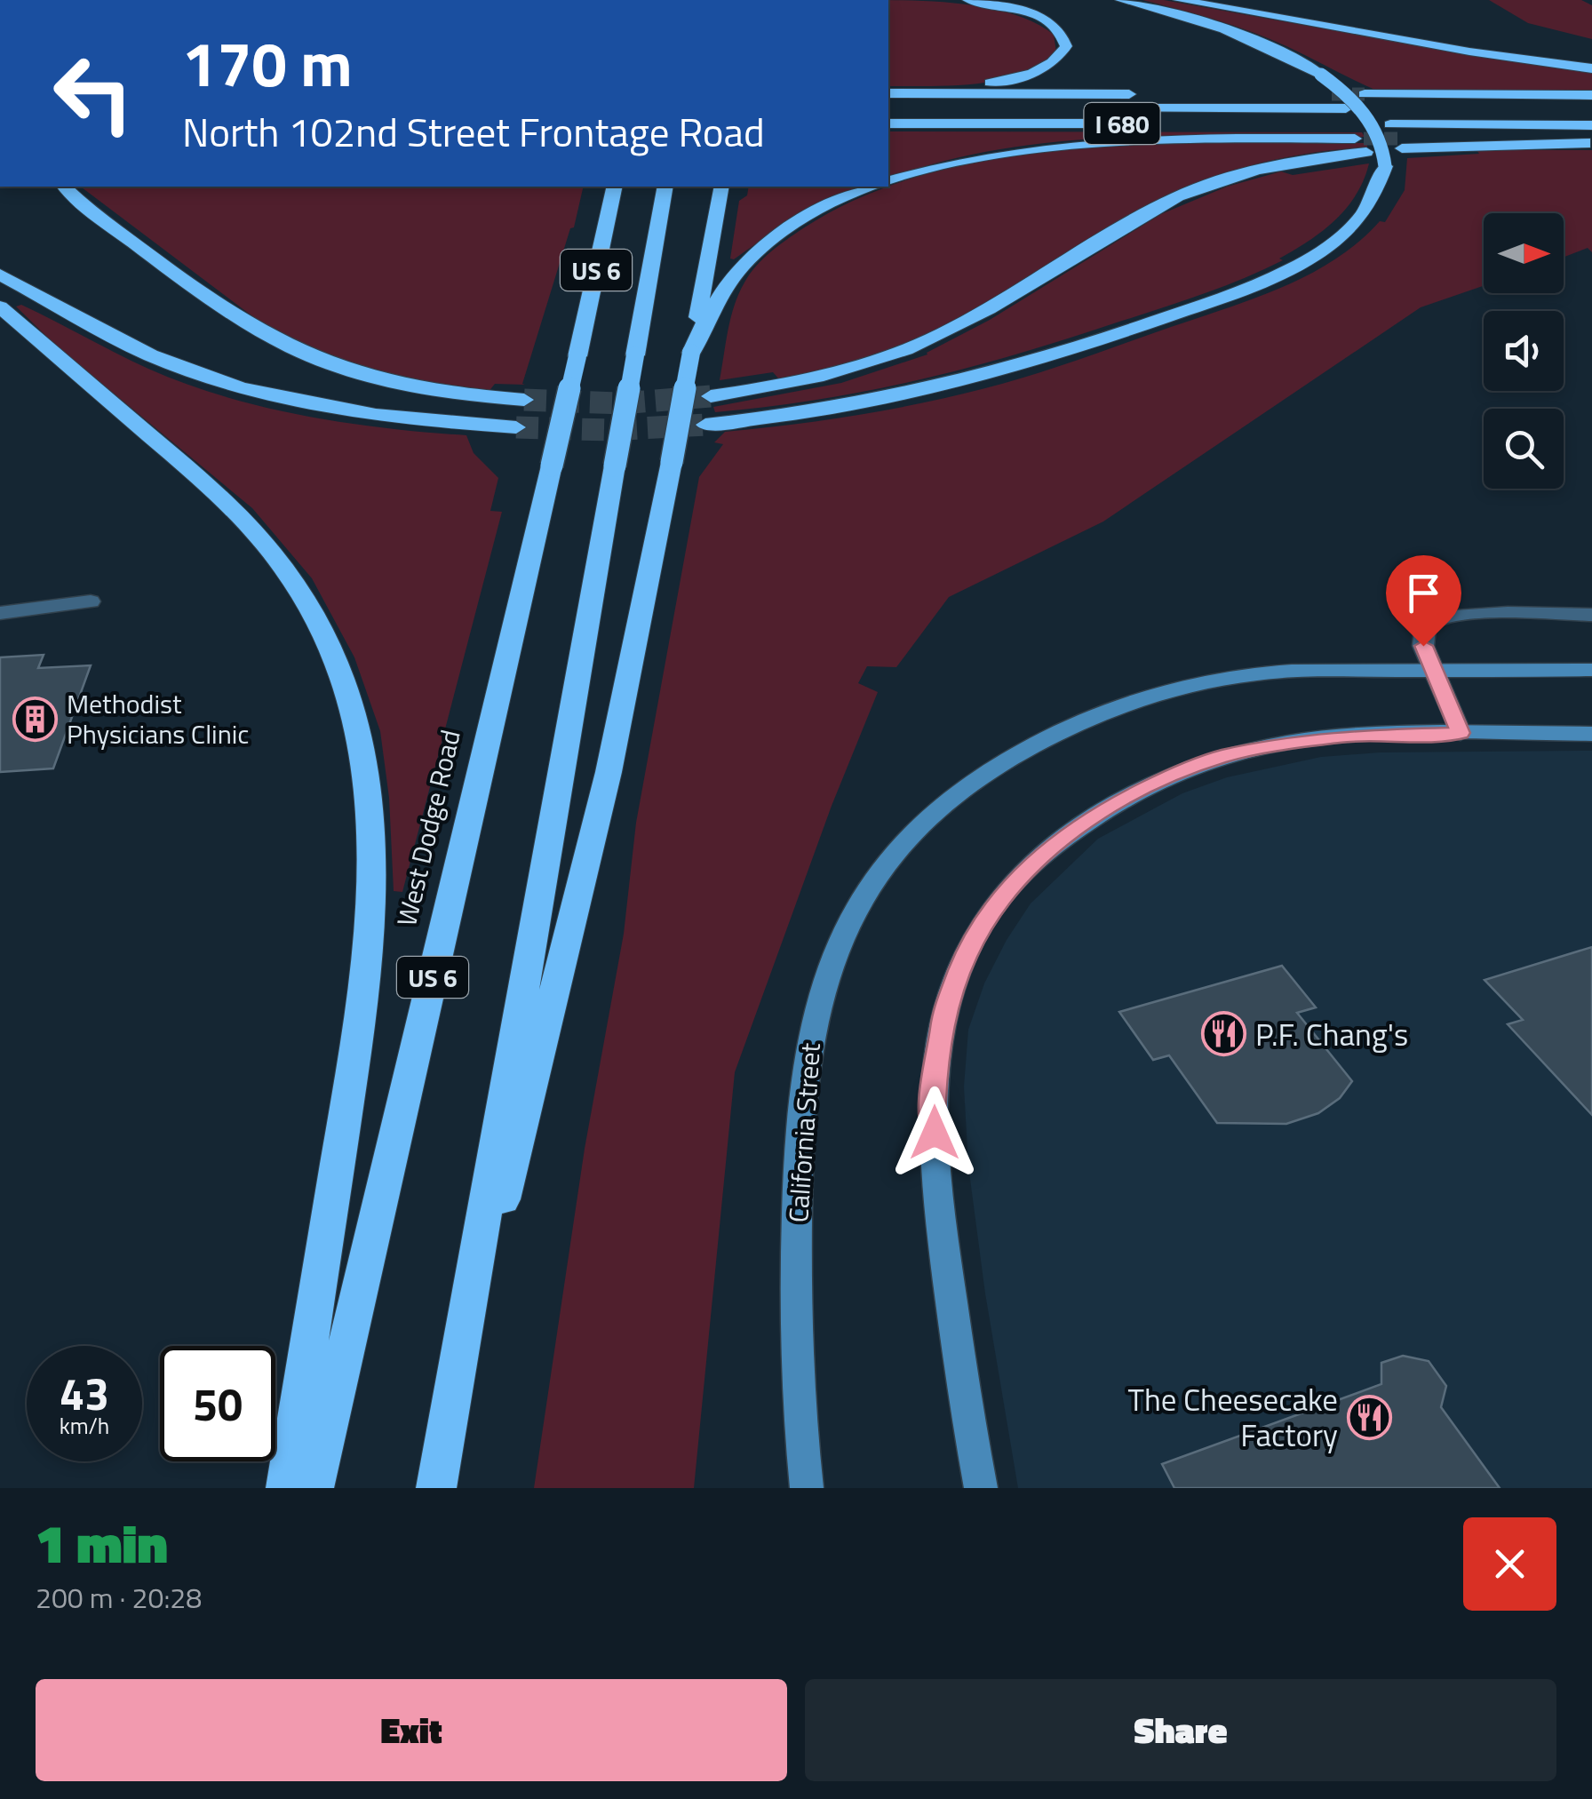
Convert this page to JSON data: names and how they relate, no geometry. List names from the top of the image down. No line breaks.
{"streets":{"highway":["I 680","US 6","West Dodge Road"],"main road":["California Street"]},"places":{"building":["Methodist Physicians Clinic"],"restaurant":["P.F. Chang's","The Cheesecake Factory"]},"north":"right","page":{"turn":["170 m","North 102nd Street Frontage Road"],"speed":"43 km/h","limit":"50","heading":["1 min","200 m · 20:28"],"buttons":["Exit","Share"]}}
